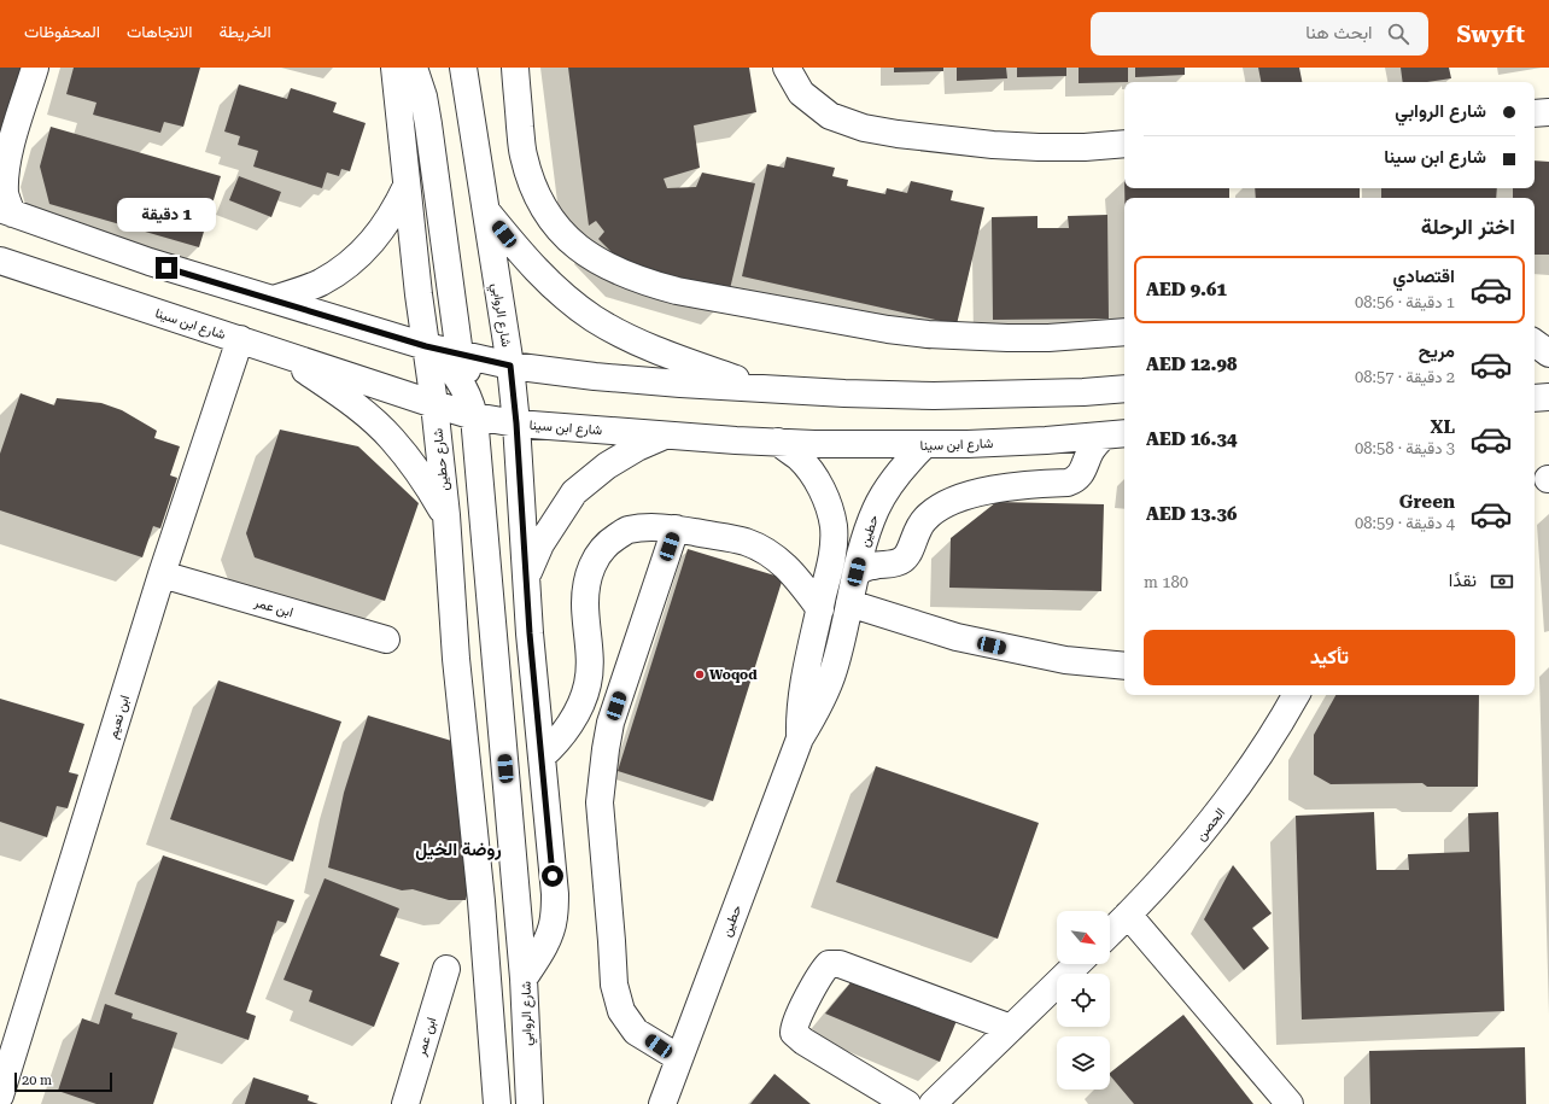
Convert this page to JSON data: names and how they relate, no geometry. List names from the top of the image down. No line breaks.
{"streets":{"street":["شارع الروابي","شارع ابن سينا","شارع حطين","حطين","ابن عمر","ابن نعيم","الحصن"]},"crossings":[["شارع الروابي","شارع ابن سينا"],["شارع ابن سينا","شارع حطين"],["شارع ابن سينا","حطين"],["شارع ابن سينا","ابن نعيم"],["ابن عمر","ابن نعيم"]],"districts":["روضة الخيل"],"places":["Woqod"],"scale_bar":"20 m","north":"bottom right","page":{"header":"Swyft","search":"ابحث هنا","nav":["الخريطة","الاتجاهات","المحفوظات"],"banner":["شارع الروابي","شارع ابن سينا"],"bubble":"1 دقيقة","heading":"اختر الرحلة","list":[{"name":"اقتصادي","note":"1 دقيقة · 08:56","value":"AED 9.61"},{"name":"مريح","note":"2 دقيقة · 08:57","value":"AED 12.98"},{"name":"XL","note":"3 دقيقة · 08:58","value":"AED 16.34"},{"name":"Green","note":"4 دقيقة · 08:59","value":"AED 13.36"}],"pay":["نقدًا","180 m"],"buttons":"تأكيد","scale":"20 m"}}
